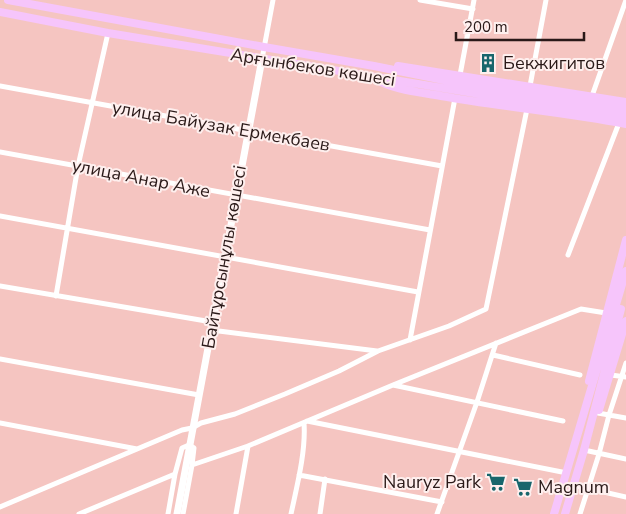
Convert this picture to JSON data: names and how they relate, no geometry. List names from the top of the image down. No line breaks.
{"streets":{"main road":["Арғынбеков көшесі","Байтұрсынұлы көшесі"],"street":["улица Байузак Ермекбаев","улица Анар Аже"]},"crossings":[["Арғынбеков көшесі","Байтұрсынұлы көшесі"],["улица Байузак Ермекбаев","Байтұрсынұлы көшесі"],["улица Анар Аже","Байтұрсынұлы көшесі"]],"places":{"building":["Бекжигитов"],"supermarket":["Nauryz Park","Magnum"]},"scale_bar":"200 m"}
